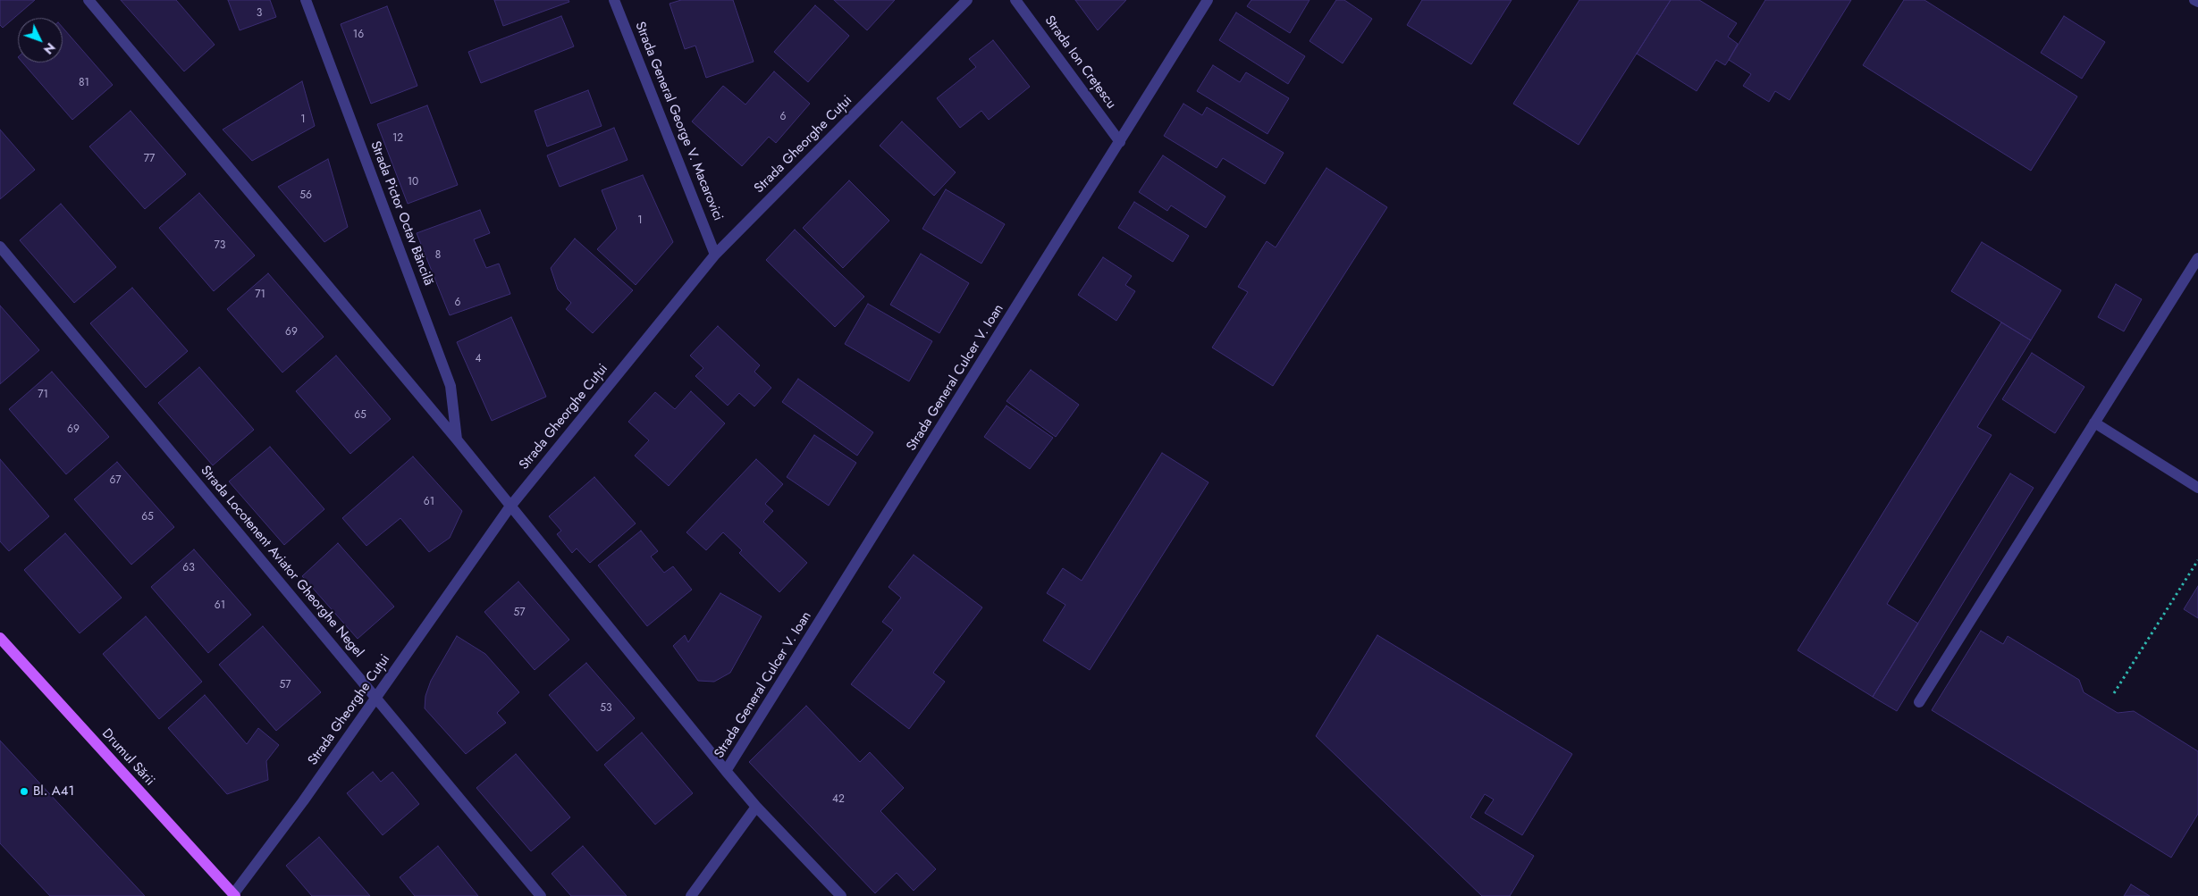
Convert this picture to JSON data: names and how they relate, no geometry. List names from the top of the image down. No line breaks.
{"streets":{"main road":["Drumul Sării"],"street":["Strada Ion Crețescu","Strada General George V. Macarovici","Strada Gheorghe Cuțui","Strada Pictor Octav Băncilă","Strada General Culcer V. Ioan","Strada Locotenent Aviator Gheorghe Negel"]},"crossings":[["Strada Ion Crețescu","Strada General Culcer V. Ioan"],["Strada General George V. Macarovici","Strada Gheorghe Cuțui"],["Strada Gheorghe Cuțui","Strada Locotenent Aviator Gheorghe Negel"],["Strada Gheorghe Cuțui","Drumul Sării"]],"places":["Bl. A41"],"house_numbers":["3","16","81","6","1","12","77","10","56","1","73","8","71","6","69","4","71","65","69","67","61","65","63","61","57","57","53","42"],"north":"bottom right"}
